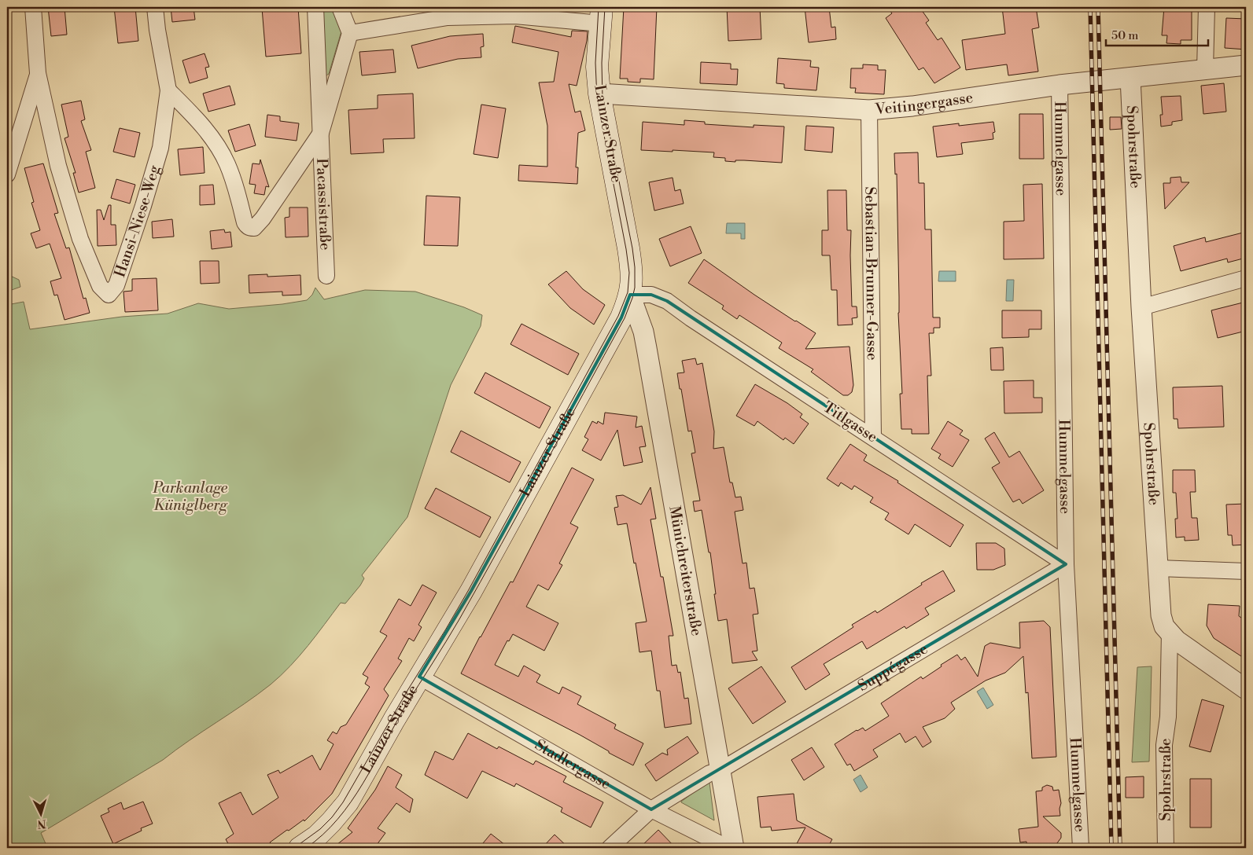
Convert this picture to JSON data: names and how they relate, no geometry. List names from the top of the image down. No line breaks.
{"streets":{"main road":["Lainzer Straße"],"street":["Veitingergasse","Spohrstraße","Hummelgasse","Pacassistraße","Hansi-Niese-Weg","Sebastian-Brunner-Gasse","Titlgasse","Münichreiterstraße","Suppégasse","Stadlergasse"]},"crossings":[["Veitingergasse","Lainzer Straße"],["Veitingergasse","Spohrstraße"],["Veitingergasse","Hummelgasse"],["Veitingergasse","Sebastian-Brunner-Gasse"],["Lainzer Straße","Titlgasse"],["Lainzer Straße","Münichreiterstraße"],["Lainzer Straße","Stadlergasse"],["Hummelgasse","Titlgasse"],["Hummelgasse","Suppégasse"],["Sebastian-Brunner-Gasse","Titlgasse"],["Titlgasse","Münichreiterstraße"],["Titlgasse","Suppégasse"],["Münichreiterstraße","Suppégasse"],["Suppégasse","Stadlergasse"]],"parks":["Parkanlage Küniglberg"],"scale_bar":"50 m","north":"bottom"}
